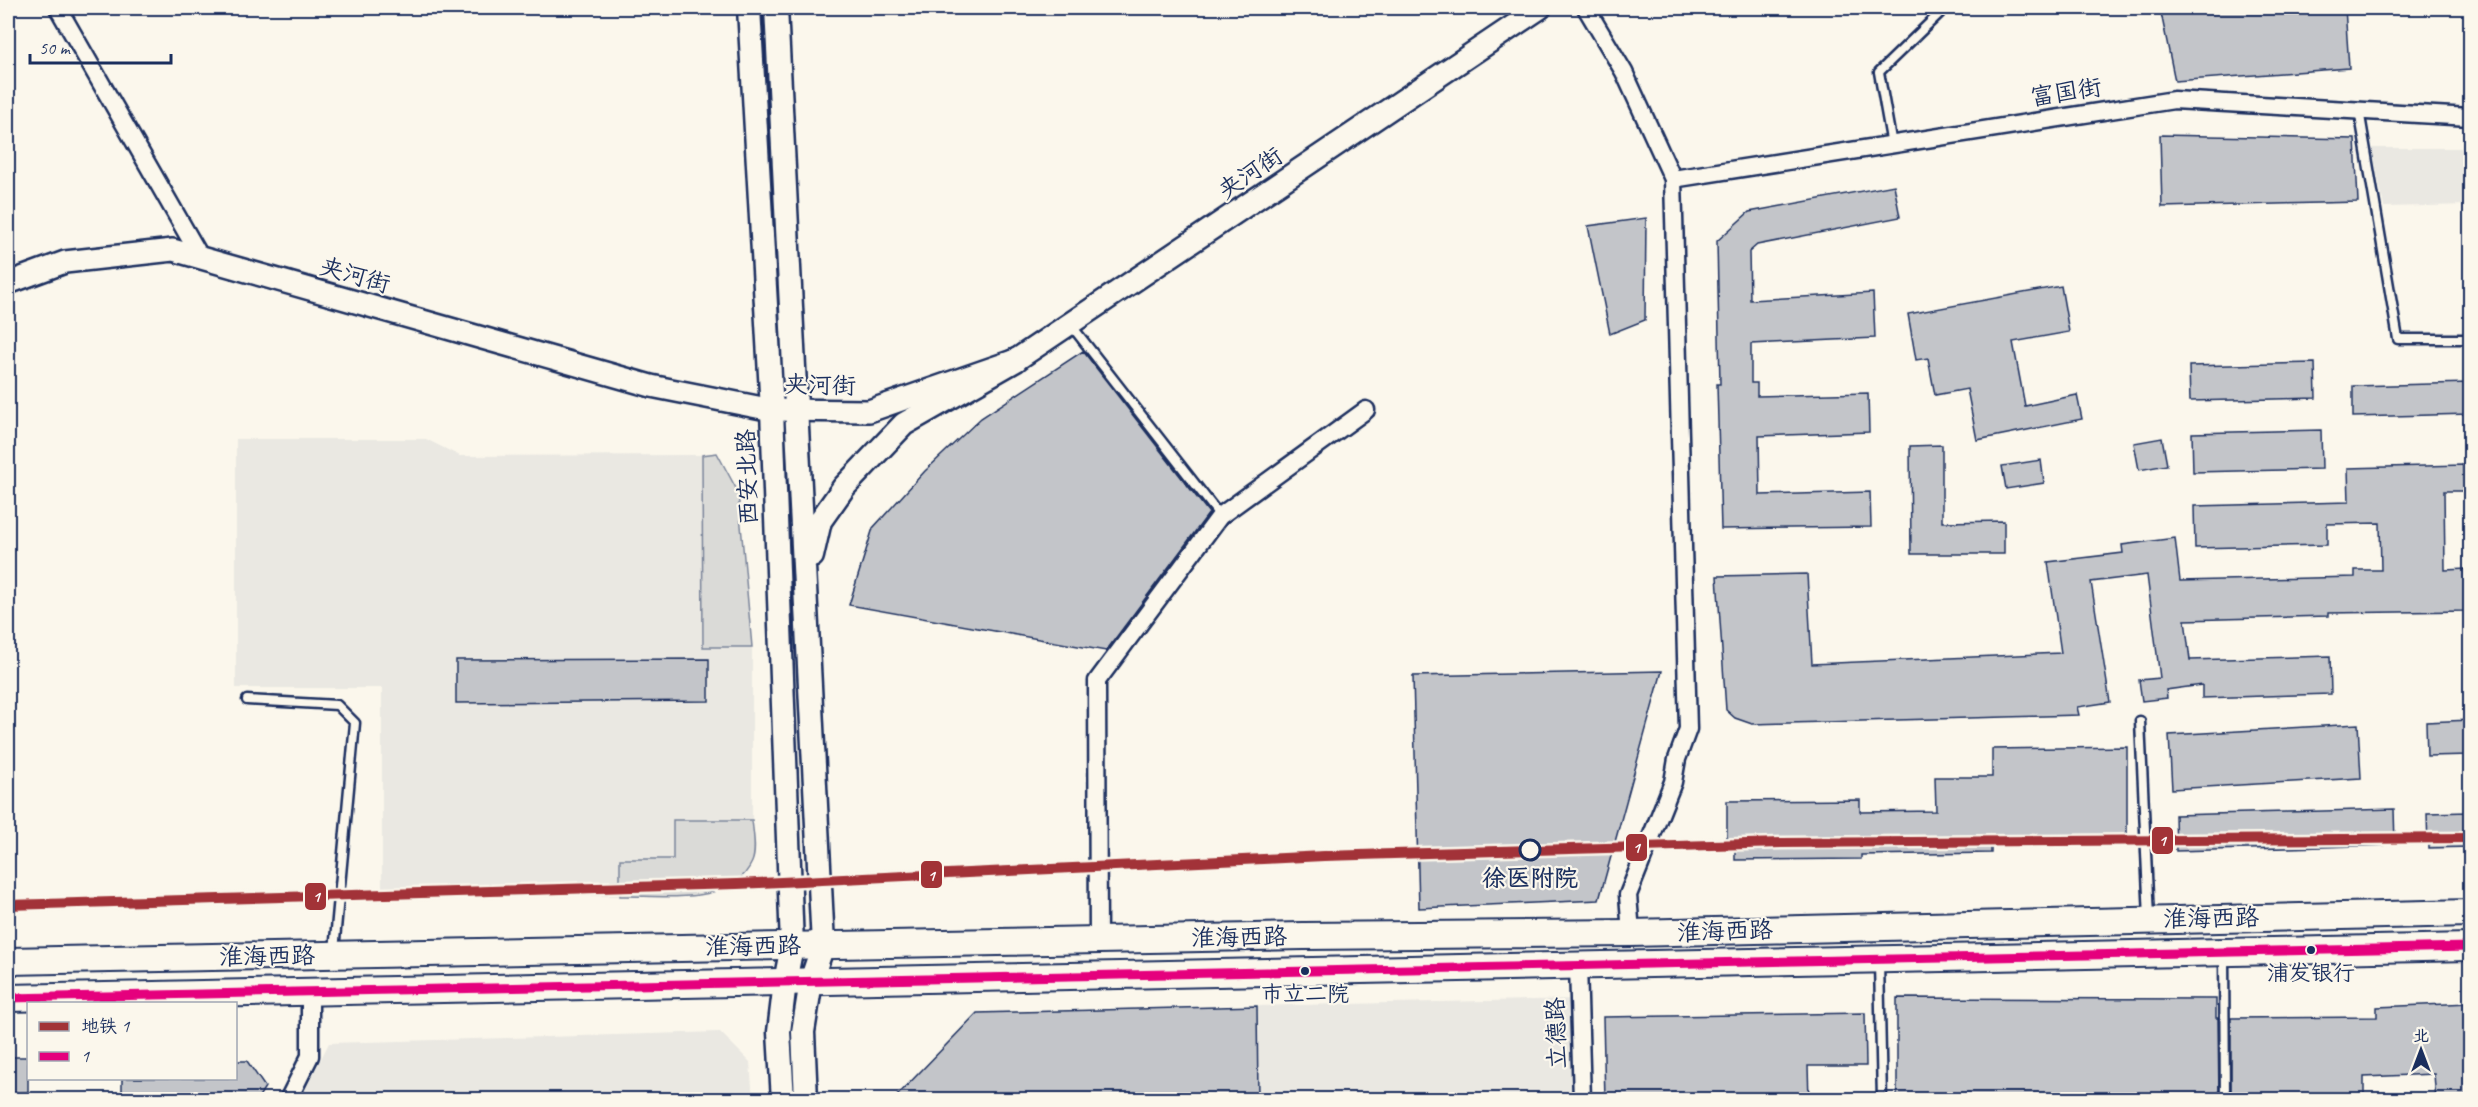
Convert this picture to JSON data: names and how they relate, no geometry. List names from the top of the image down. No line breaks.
{"streets":{"main road":["西安北路","淮海西路"],"street":["富国街","夹河街","立德路"]},"crossings":[["夹河街","西安北路"],["西安北路","淮海西路"],["淮海西路","立德路"]],"places":["徐医附院","浦发银行","市立二院"],"lines":["metro line 1","transit line 1"],"legend":["地铁 1","1"],"scale_bar":"50 m","north":"top"}
